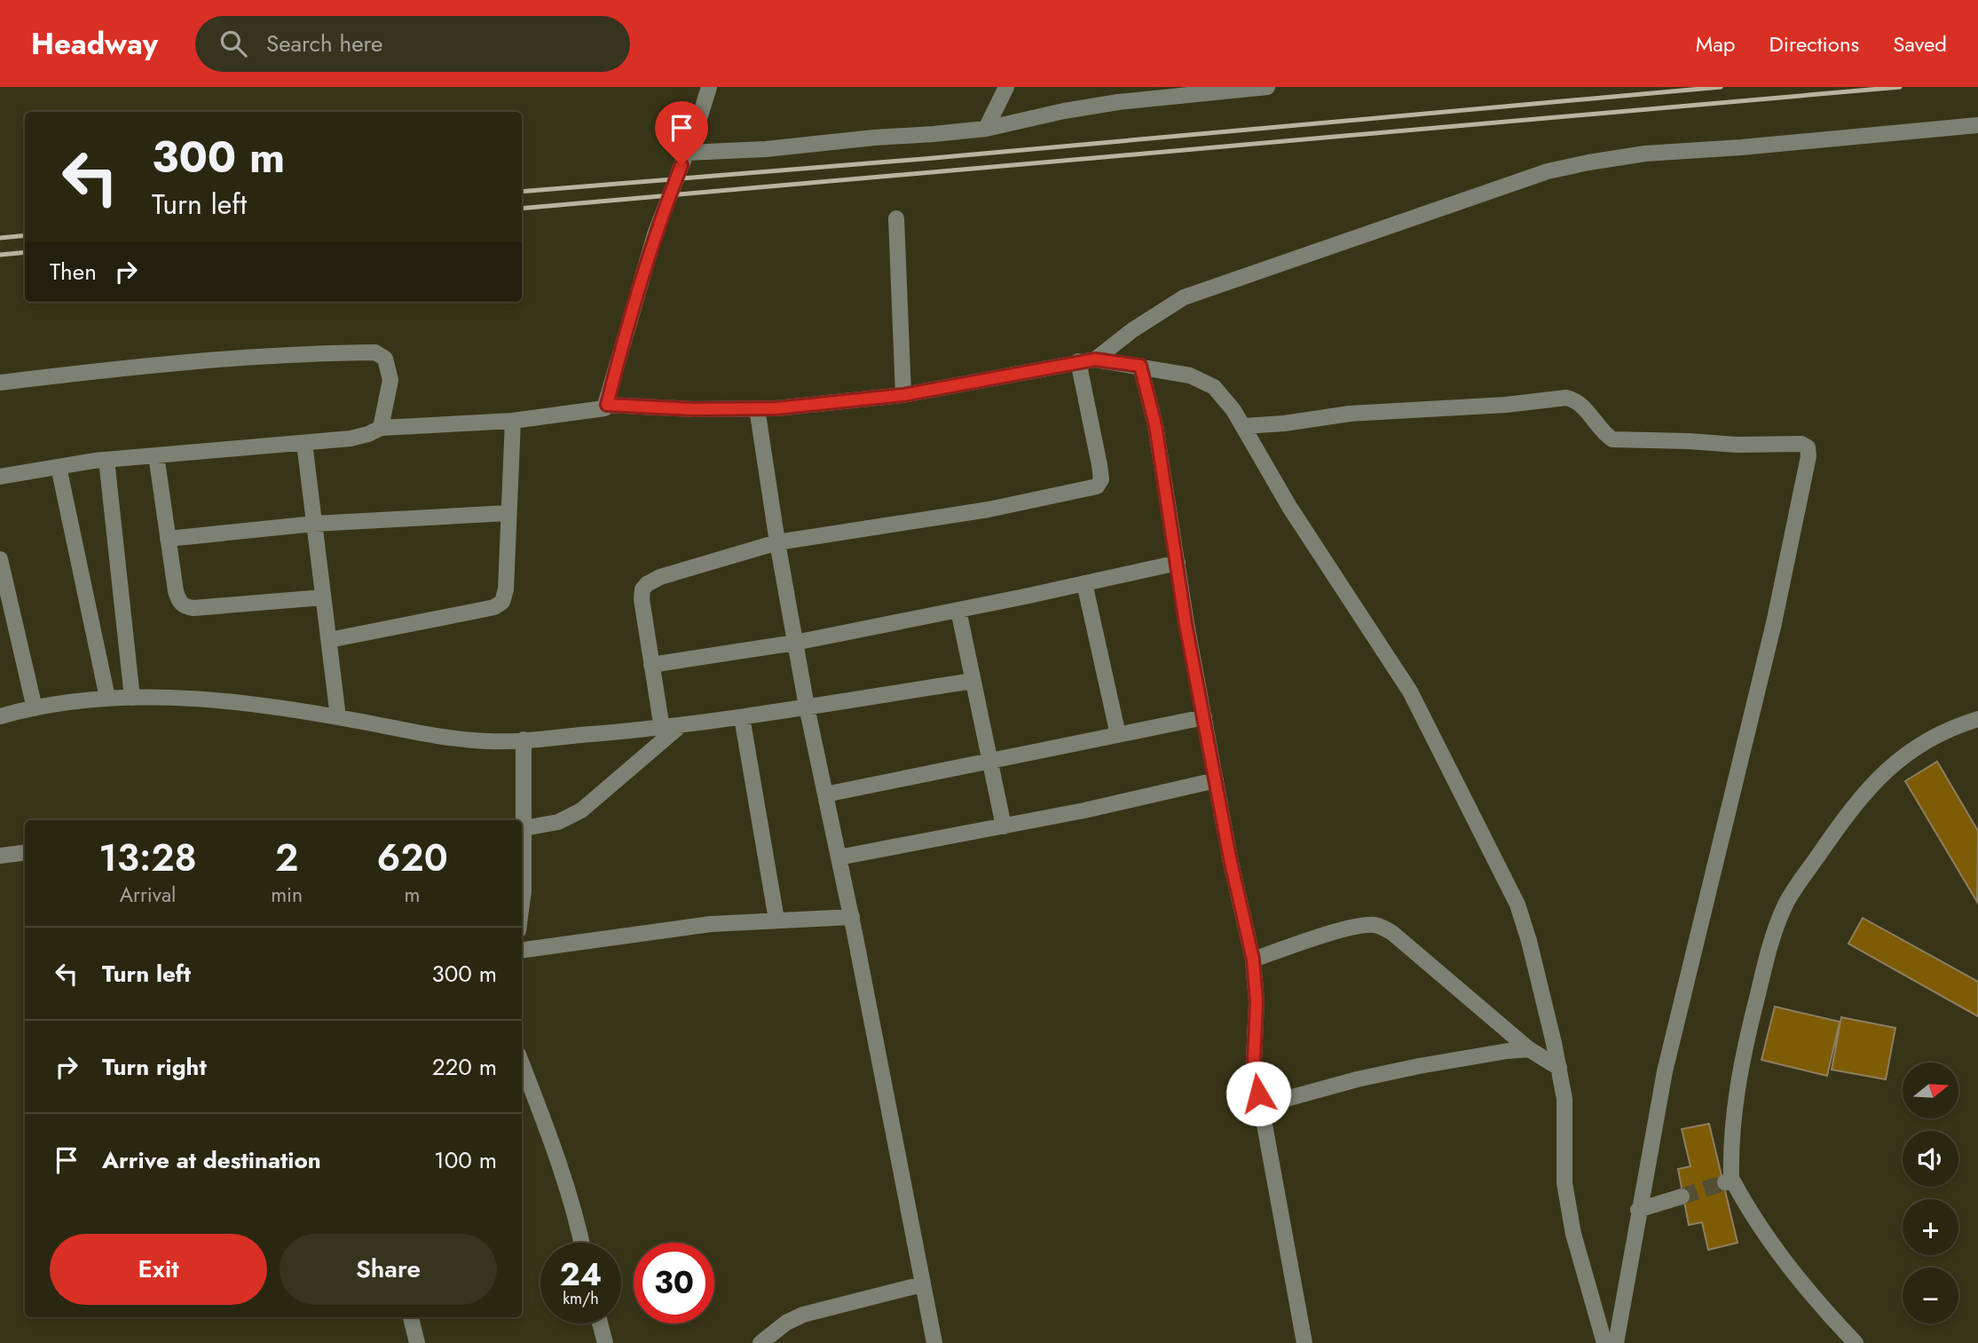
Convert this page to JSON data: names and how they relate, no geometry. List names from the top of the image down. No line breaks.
{"north":"right","page":{"header":"Headway","search":"Search here","nav":["Map","Directions","Saved"],"turn":["300 m","Turn left"],"then":"Then","eta":["13:28","Arrival","2","min","620","m"],"list":[{"name":"Turn left","value":"300 m"},{"name":"Turn right","value":"220 m"},{"name":"Arrive at destination","value":"100 m"}],"map_buttons":["+","−"],"buttons":["Exit","Share"],"speed":"24 km/h","limit":"30"}}
